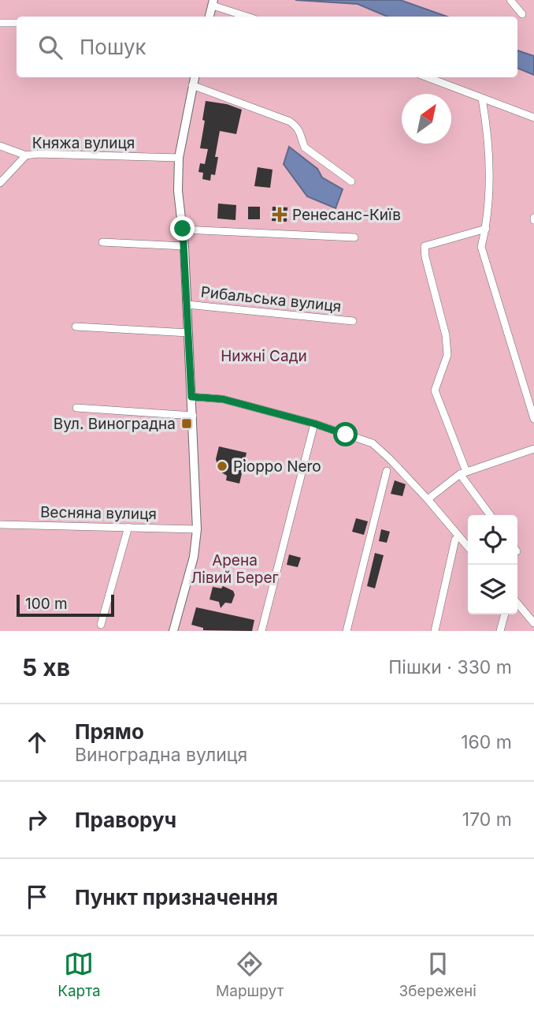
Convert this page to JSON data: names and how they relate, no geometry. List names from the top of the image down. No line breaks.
{"streets":{"street":["Княжа вулиця","Рибальська вулиця","Весняна вулиця"]},"parks":["Нижні Сади","Арена Лівий Берег"],"places":{"health":["Ренесанс-Київ"],"transit":["Вул. Виноградна"],"other":["Pioppo Nero"]},"scale_bar":"100 m","north":"top right","page":{"search":"Пошук","scale":"100 m","heading":["5 хв","Пішки · 330 m"],"list":[["Прямо","Виноградна вулиця","160 m"],["Праворуч","170 m"],"Пункт призначення"],"nav":["Карта","Маршрут","Збережені"]}}
